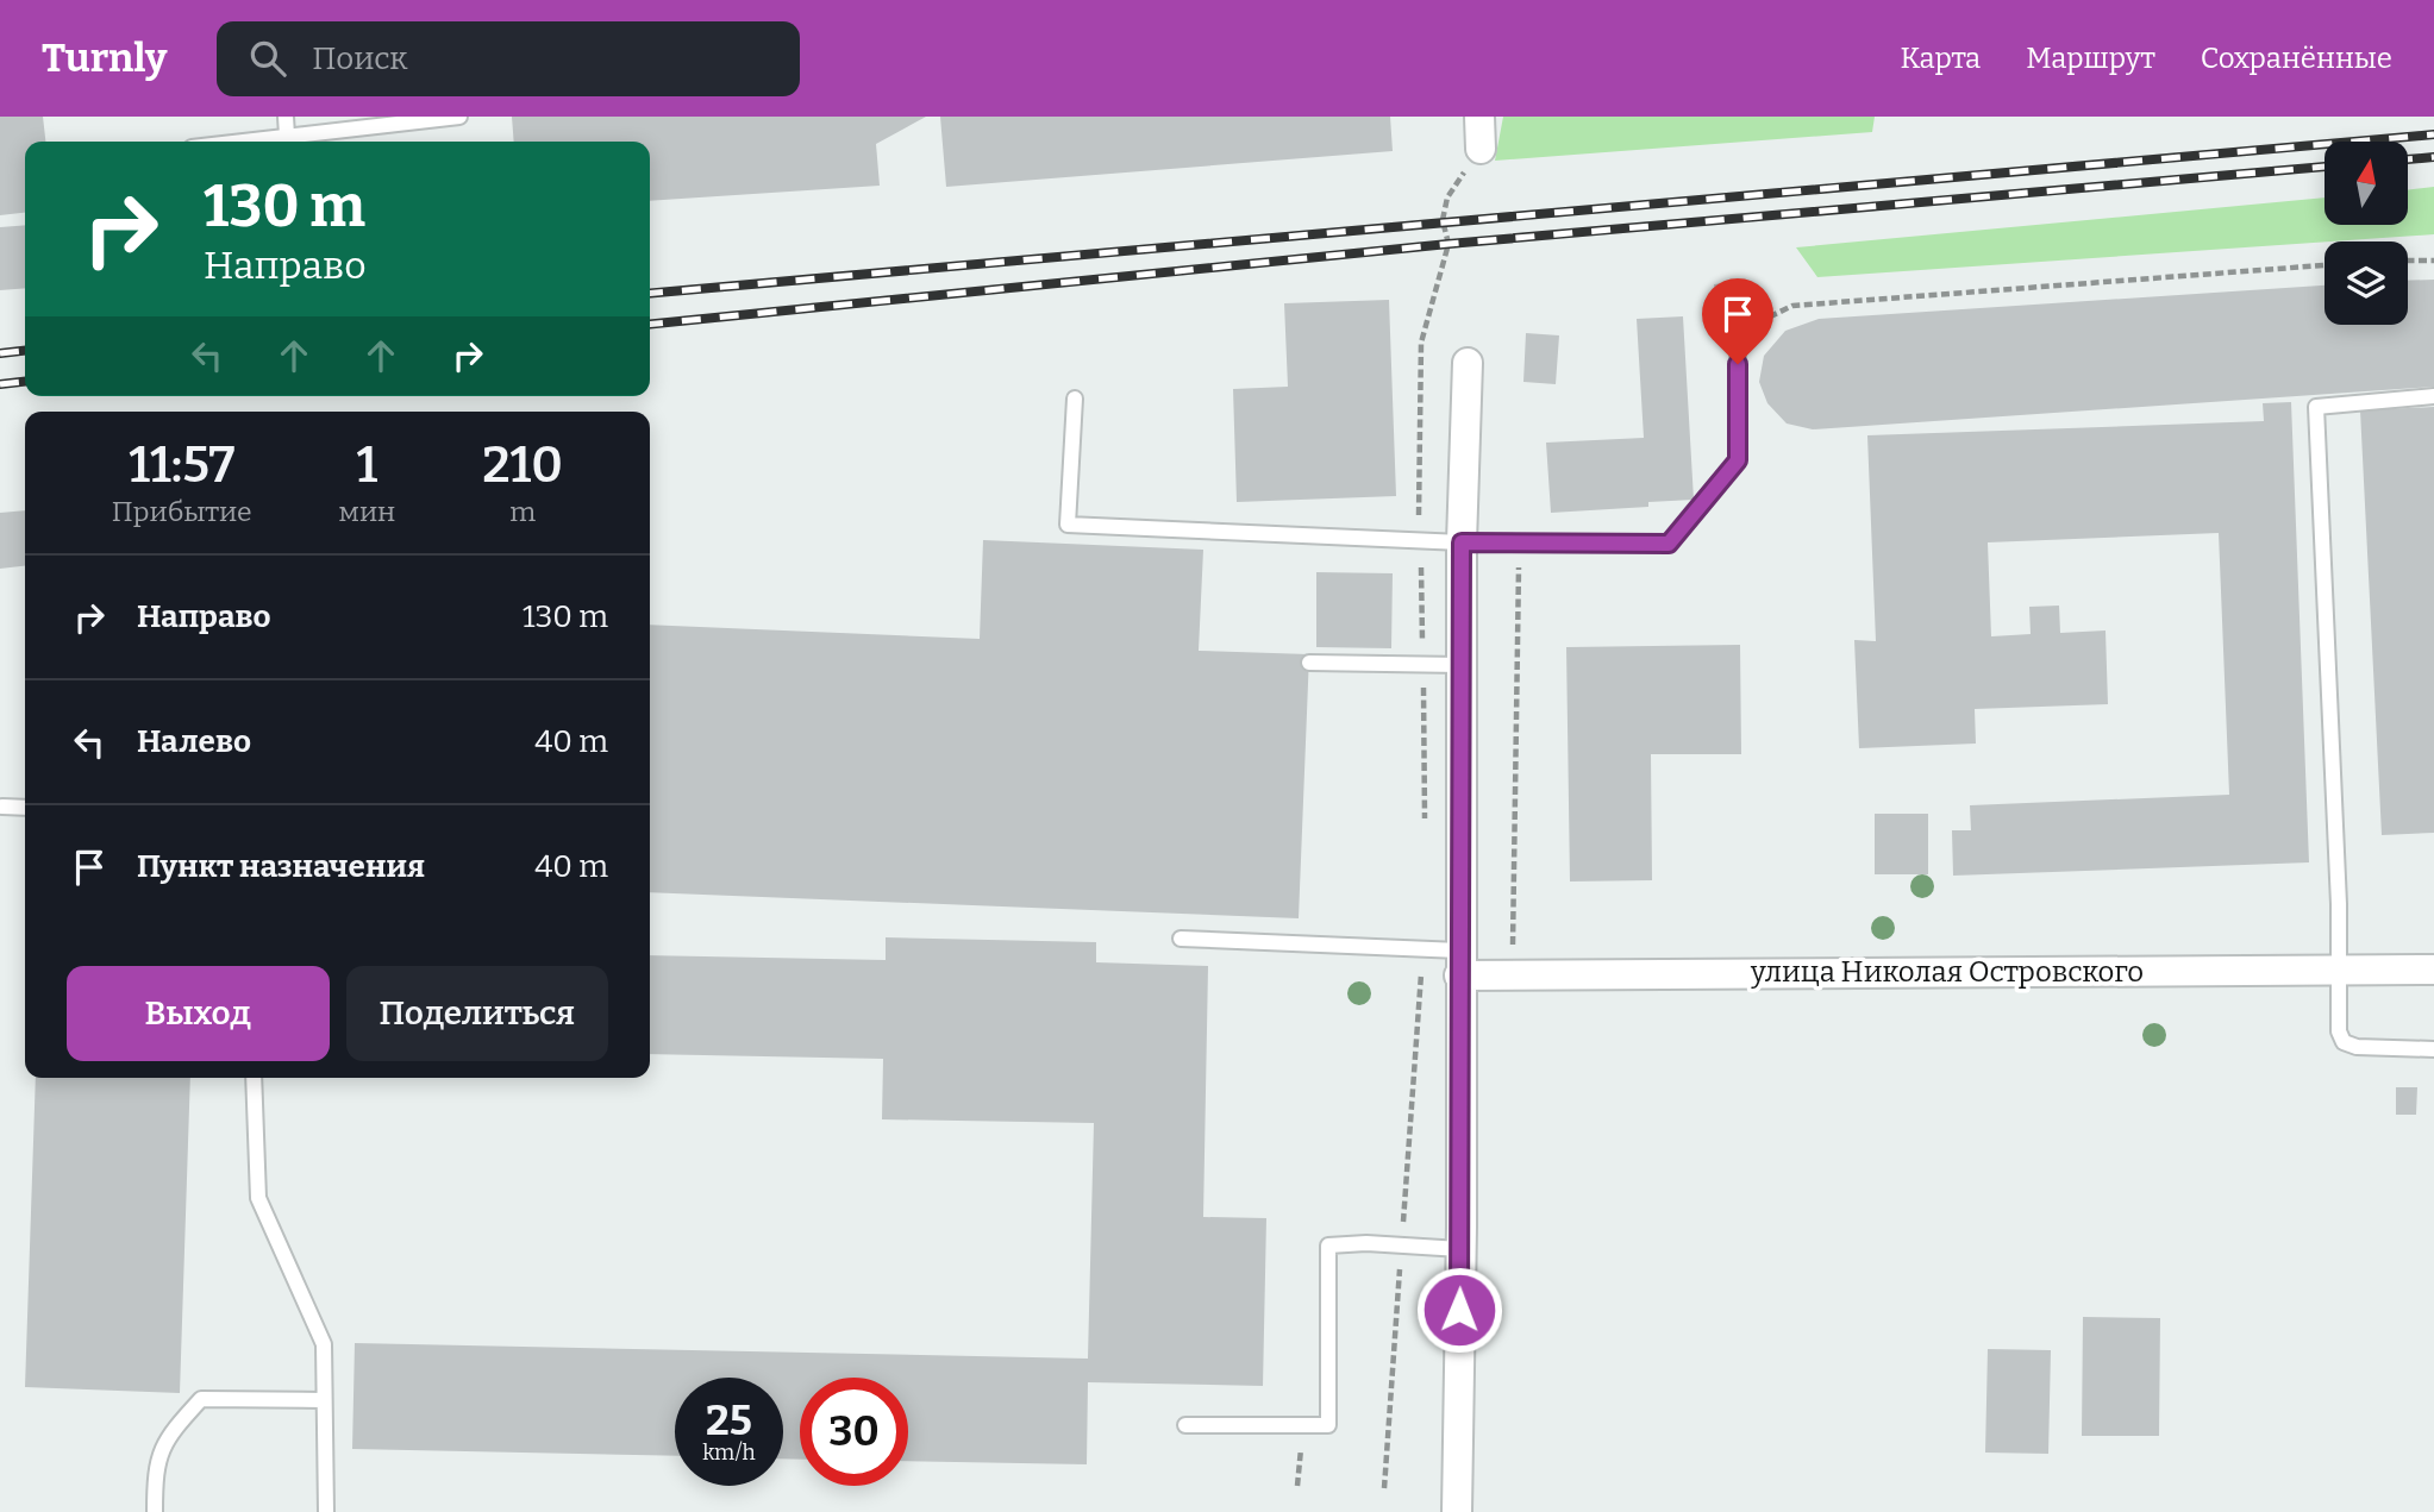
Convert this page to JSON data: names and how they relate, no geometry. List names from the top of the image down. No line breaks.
{"streets":{"street":["улица Николая Островского"]},"north":"top","page":{"header":"Turnly","search":"Поиск","nav":["Карта","Маршрут","Сохранённые"],"turn":["130 m","Направо"],"eta":["11:57","Прибытие","1","мин","210","m"],"list":[{"name":"Направо","value":"130 m"},{"name":"Налево","value":"40 m"},{"name":"Пункт назначения","value":"40 m"}],"buttons":["Выход","Поделиться"],"speed":"25 km/h","limit":"30"}}
